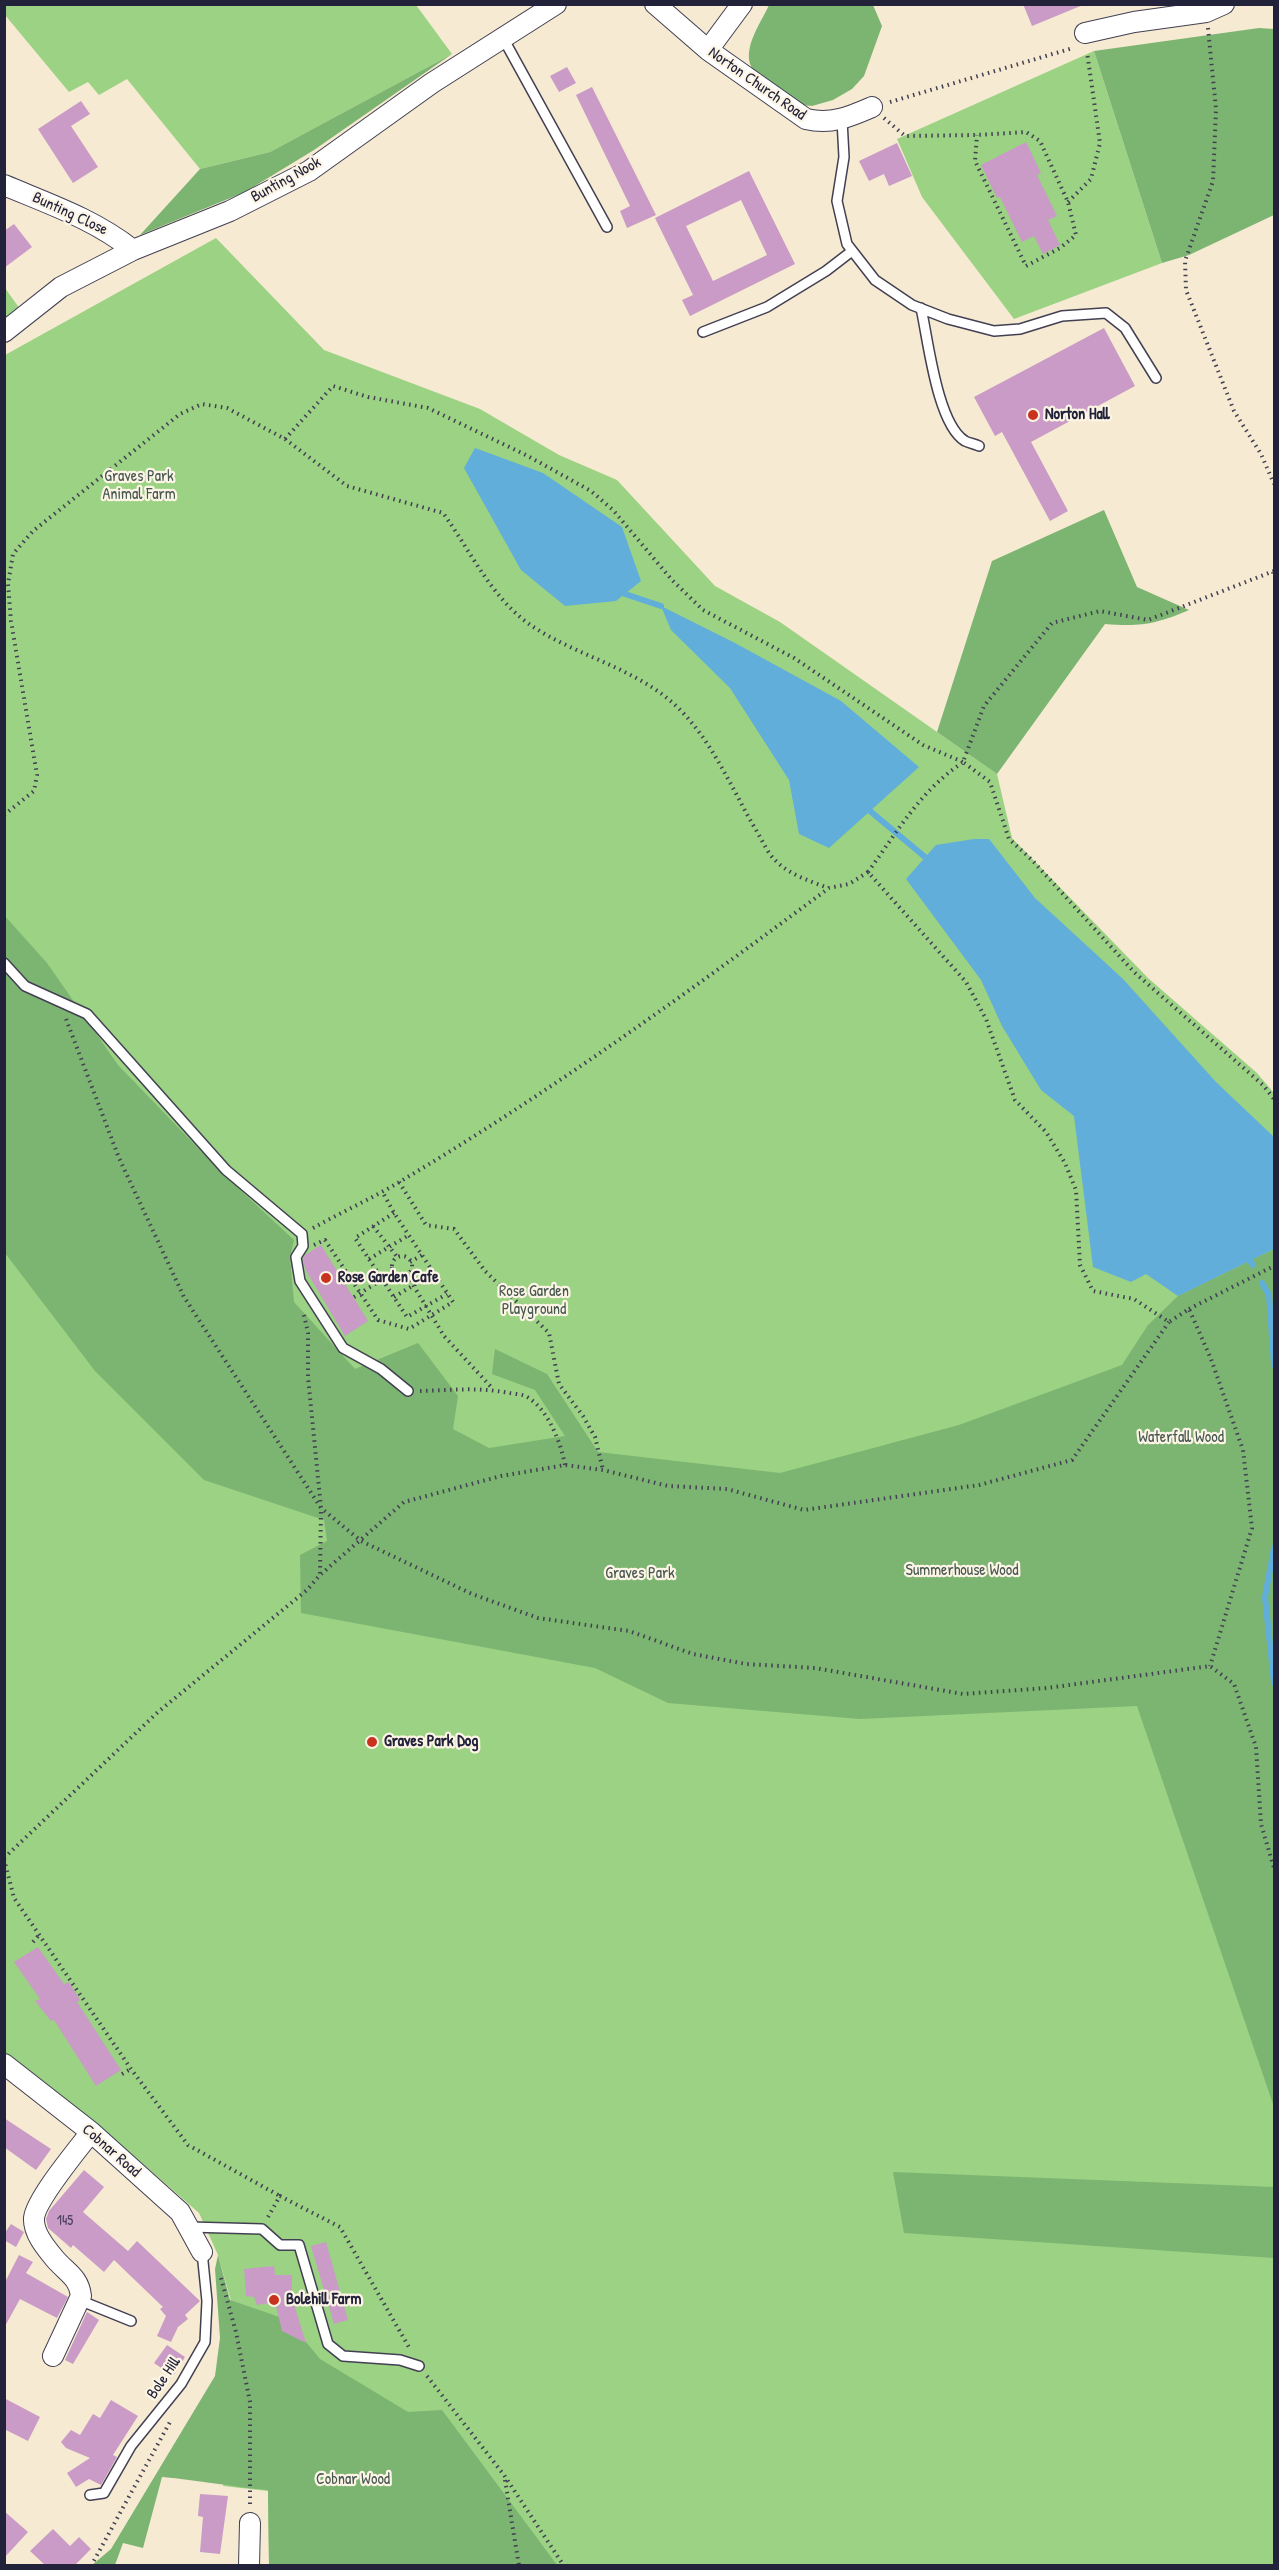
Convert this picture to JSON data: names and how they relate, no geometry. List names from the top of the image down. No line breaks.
{"streets":{"street":["Norton Church Road","Bunting Nook","Bunting Close","Cobnar Road"],"lane":["Bole Hill"]},"crossings":[["Bunting Nook","Bunting Close"],["Cobnar Road","Bole Hill"]],"parks":["Graves Park Animal Farm","Rose Garden Playground","Waterfall Wood","Summerhouse Wood","Graves Park","Cobnar Wood"],"places":["Norton Hall","Rose Garden Cafe","Graves Park Dog","Bolehill Farm"],"house_numbers":["145"]}
